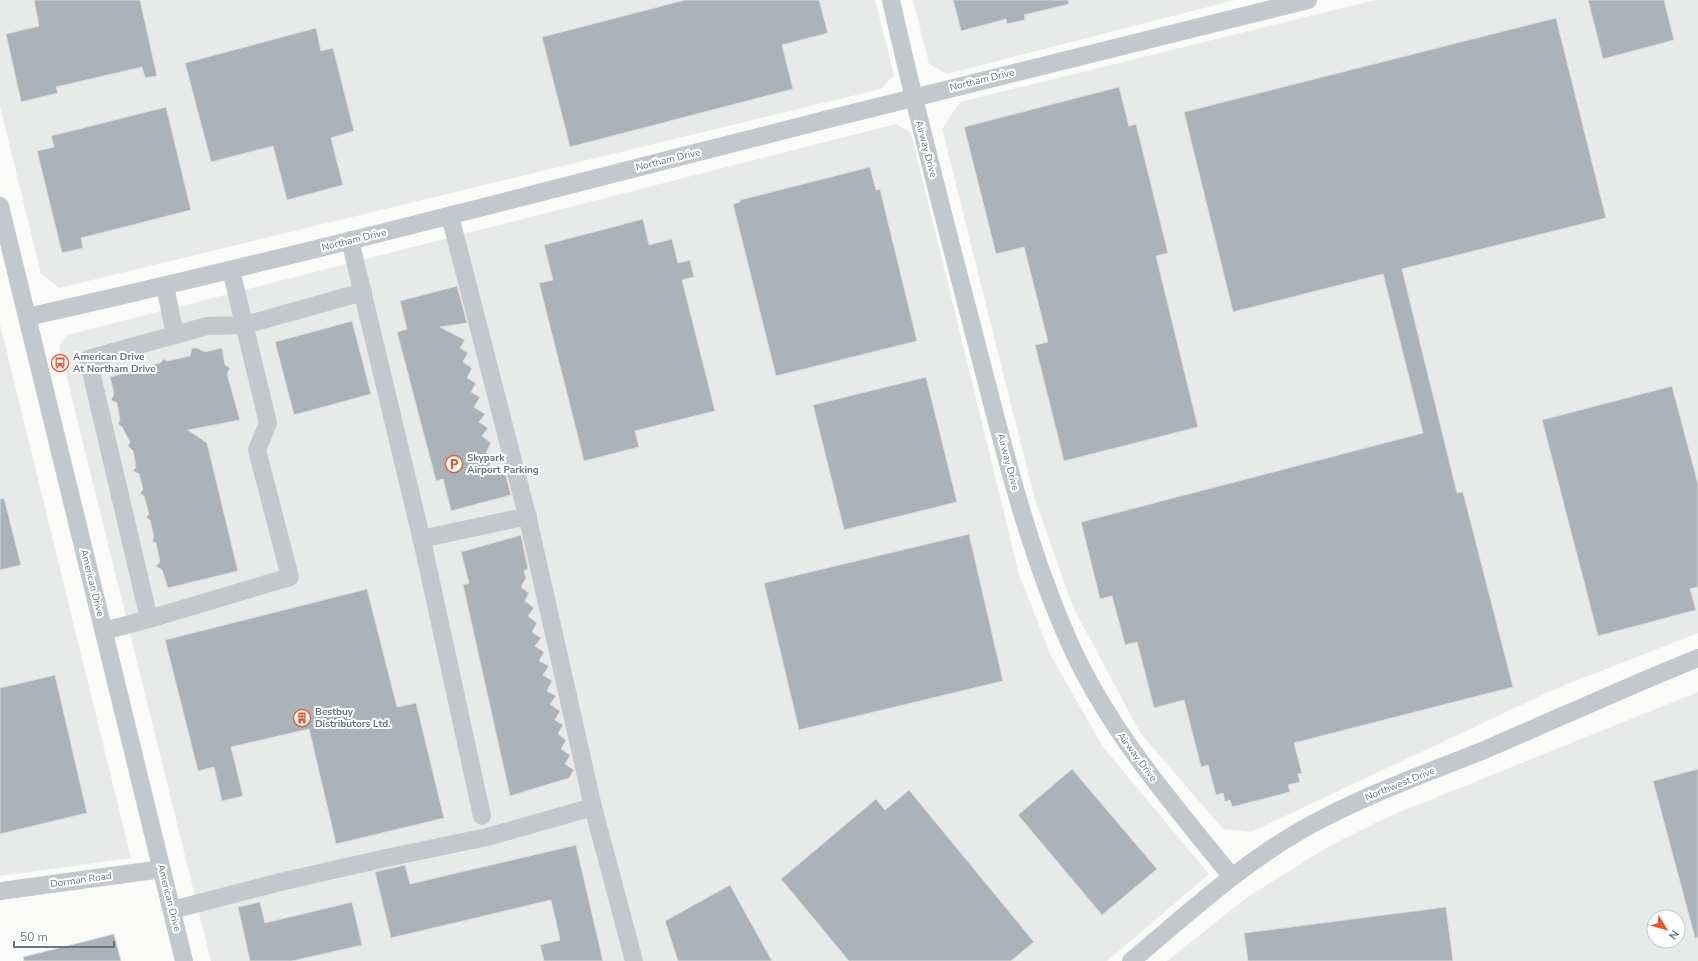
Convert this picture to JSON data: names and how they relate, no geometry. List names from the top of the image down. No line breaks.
{"streets":{"street":["Northam Drive","Airway Drive","American Drive","Northwest Drive","Dorman Road"]},"crossings":[["Northam Drive","Airway Drive"],["Northam Drive","American Drive"],["Airway Drive","Northwest Drive"],["American Drive","Dorman Road"]],"places":{"bus stop":["American Drive At Northam Drive"],"parking":["Skypark Airport Parking"],"building":["Bestbuy Distributors Ltd."]},"scale_bar":"50 m","north":"bottom right"}
